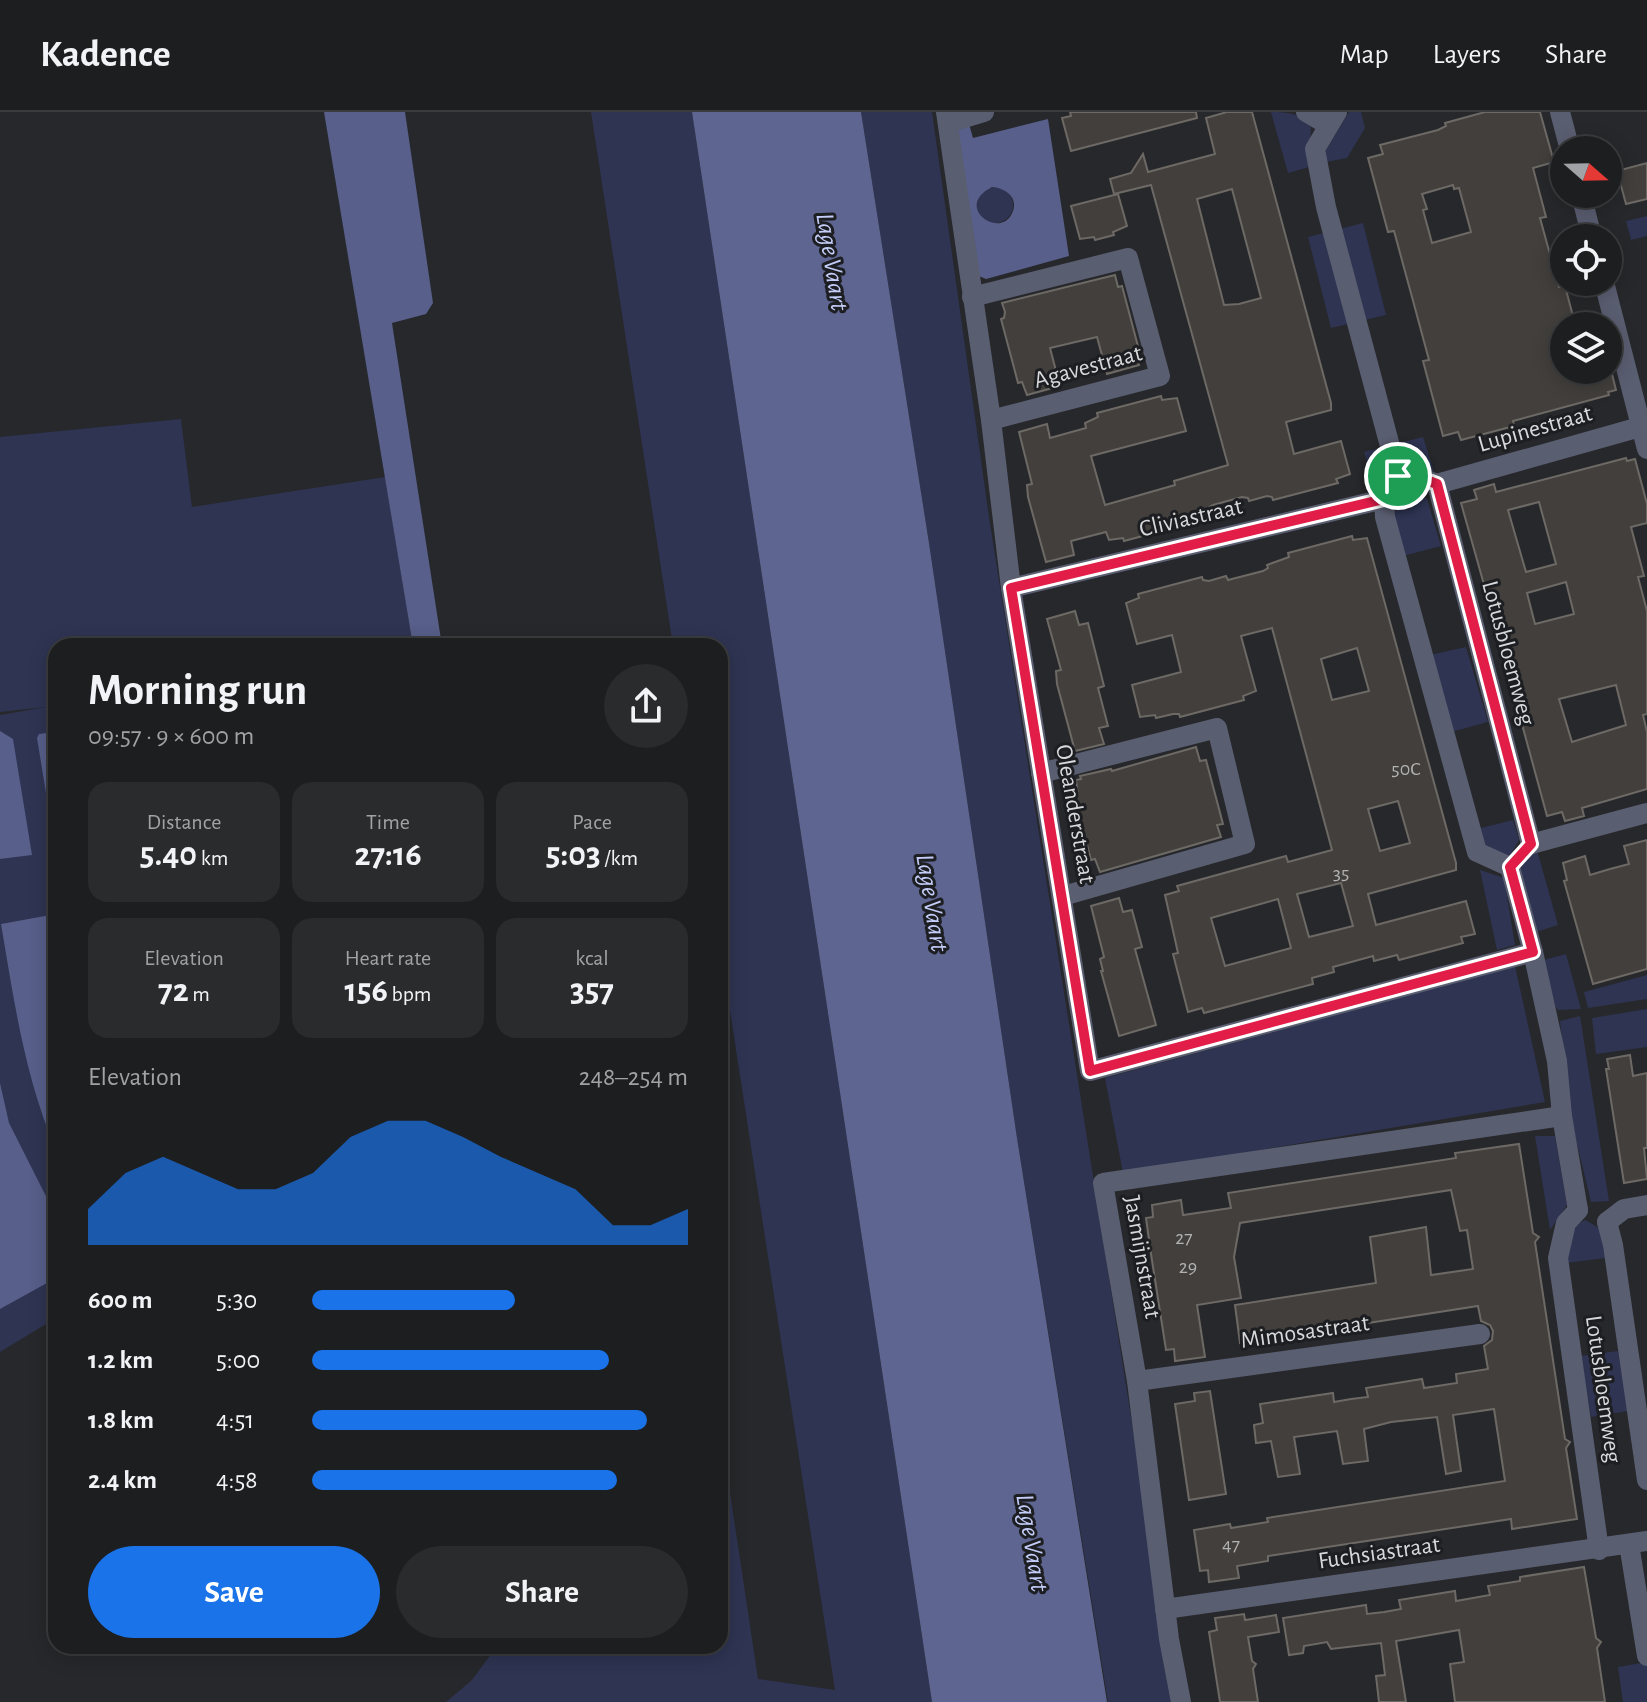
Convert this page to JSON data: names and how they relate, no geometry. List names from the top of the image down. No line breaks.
{"streets":{"street":["Agavestraat","Lupinestraat","Cliviastraat","Lotusbloemweg","Oleanderstraat","Jasmijnstraat","Mimosastraat","Fuchsiastraat"]},"crossings":[["Agavestraat","Oleanderstraat"],["Lupinestraat","Lotusbloemweg"],["Cliviastraat","Oleanderstraat"],["Lotusbloemweg","Fuchsiastraat"],["Jasmijnstraat","Mimosastraat"],["Jasmijnstraat","Fuchsiastraat"]],"water":["Lage Vaart"],"house_numbers":["50C","35","27","29","47"],"north":"right","page":{"header":"Kadence","nav":["Map","Layers","Share"],"heading":["Morning run","09:57 · 9 × 600 m"],"stats":[["Distance","5.40 km"],["Time","27:16"],["Pace","5:03 /km"],["Elevation","72 m"],["Heart rate","156 bpm"],["kcal","357"]],"chart":["Elevation","248–254 m"],"list":[{"name":"600 m","note":"5:30"},{"name":"1.2 km","note":"5:00"},{"name":"1.8 km","note":"4:51"},{"name":"2.4 km","note":"4:58"}],"buttons":["Save","Share"]}}
